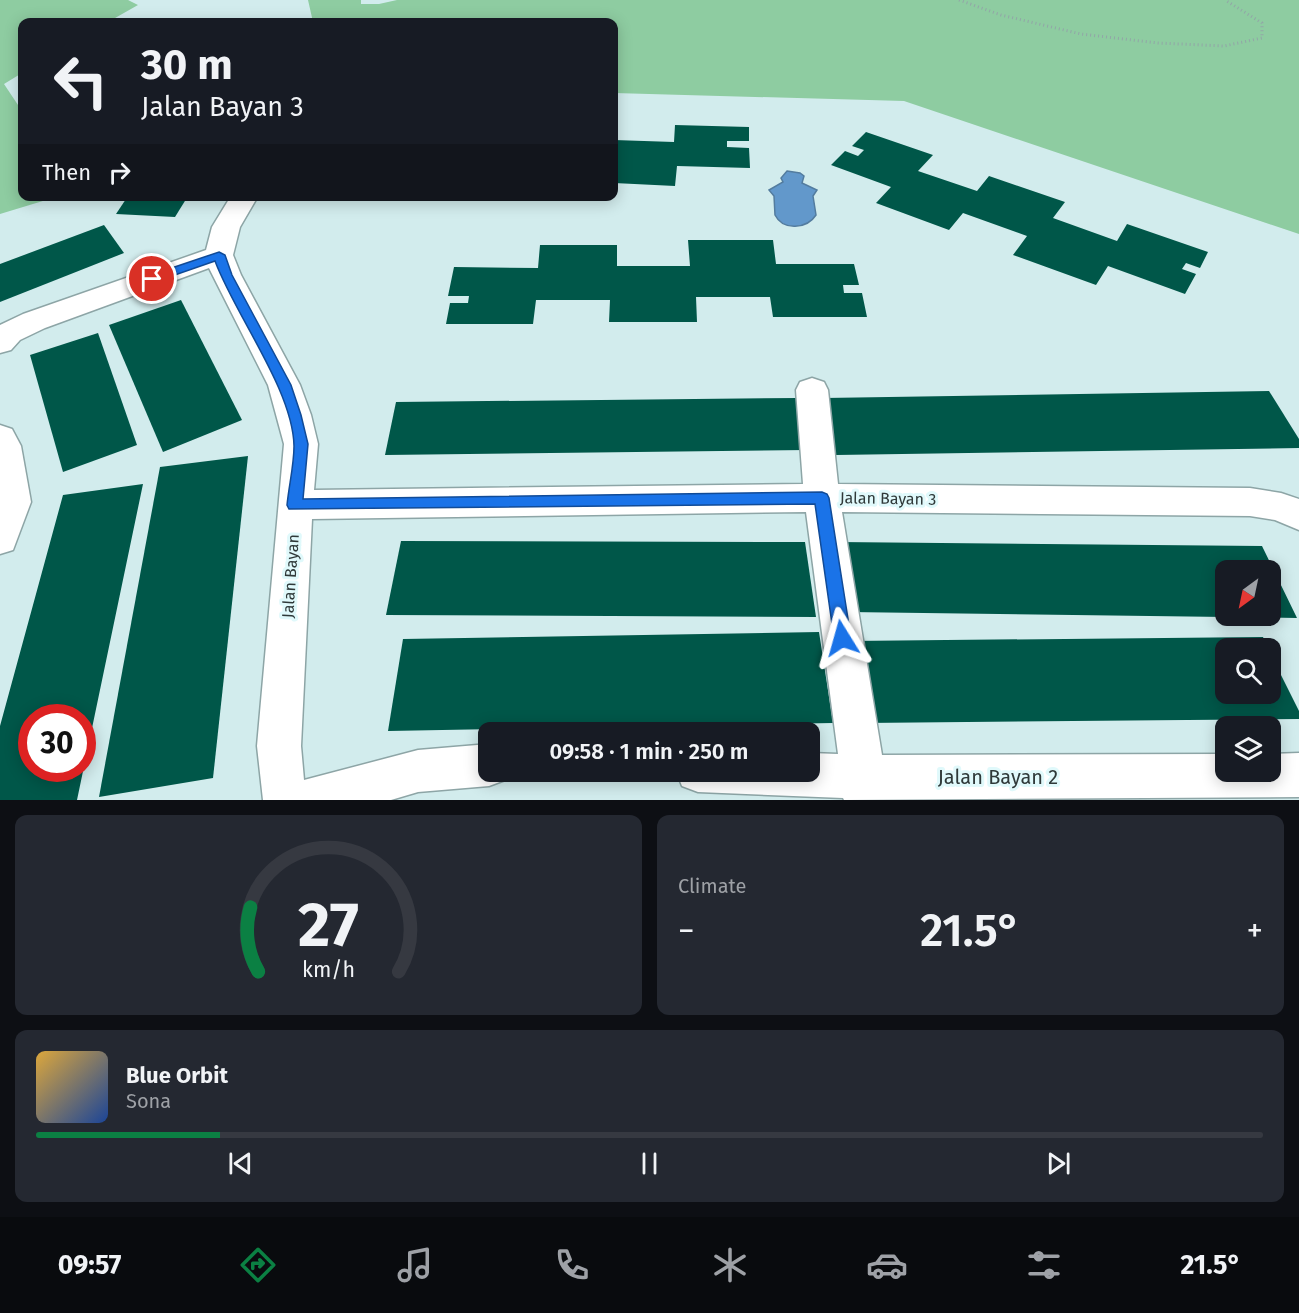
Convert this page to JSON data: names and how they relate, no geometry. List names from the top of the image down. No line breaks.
{"streets":{"street":["Jalan Bayan 3","Jalan Bayan","Jalan Bayan 2"]},"crossings":[["Jalan Bayan 3","Jalan Bayan"]],"north":"bottom left","page":{"turn":["30 m","Jalan Bayan 3"],"then":"Then","limit":"30","trip":"09:58 · 1 min · 250 m","tile":"Climate","heat":["−","21.5°","+"],"song":["Blue Orbit","Sona"],"tabs":["09:57","21.5°"],"gauge":["27","km/h"]}}
